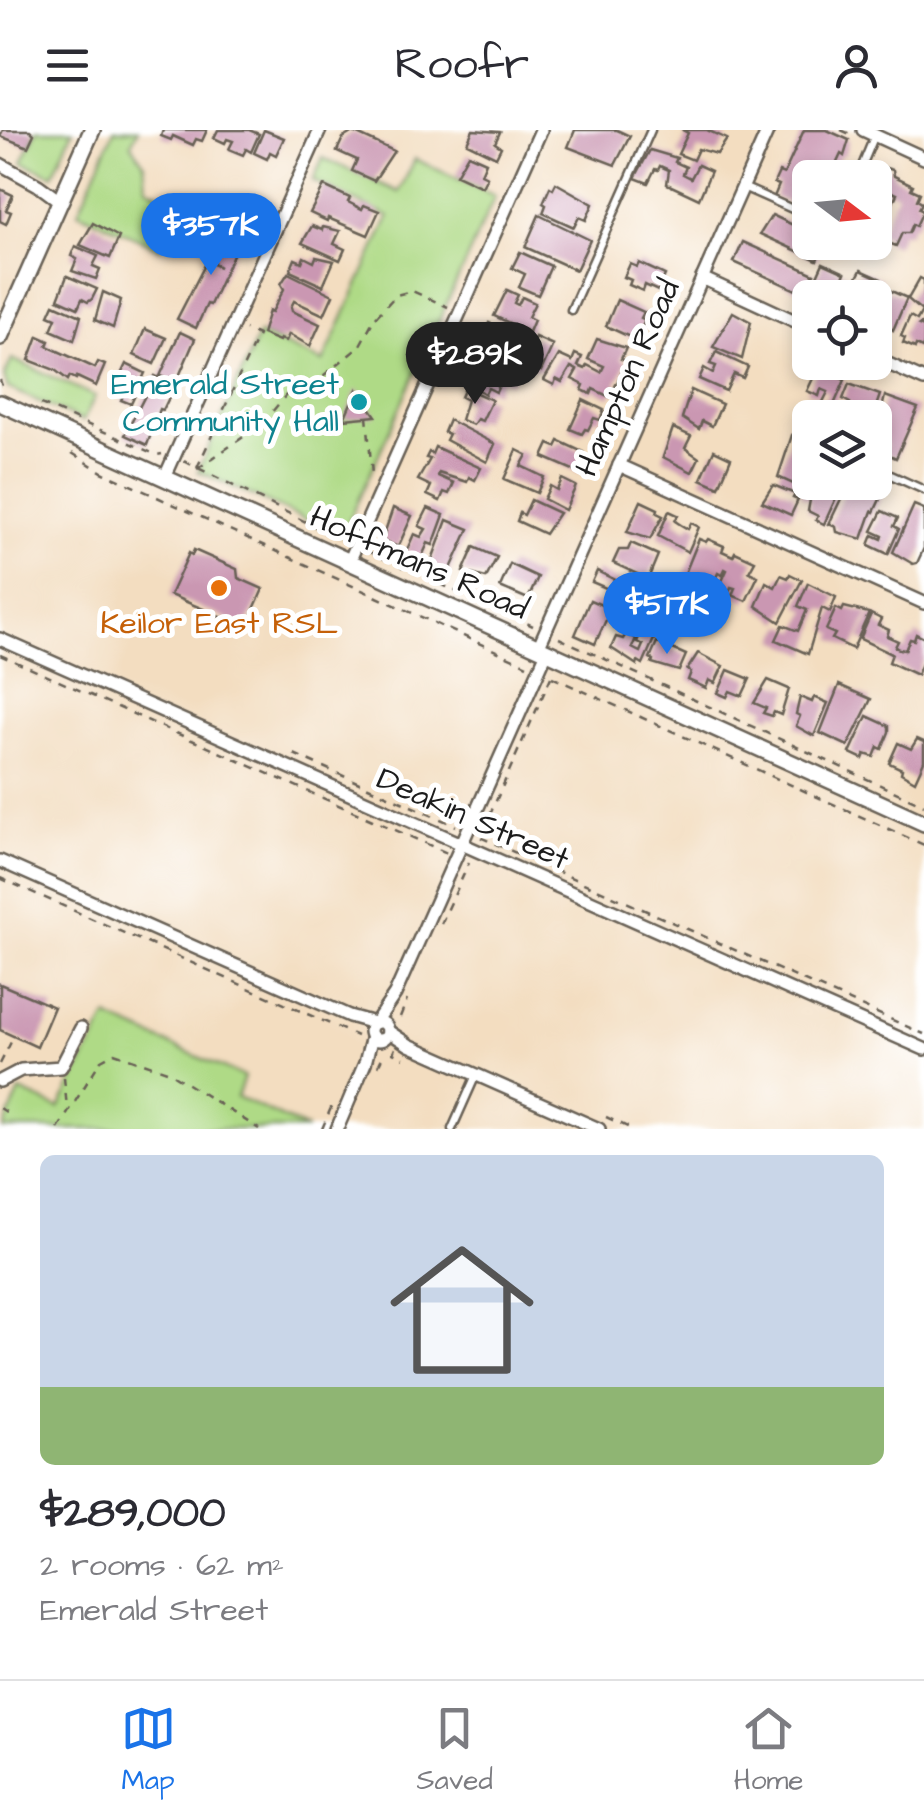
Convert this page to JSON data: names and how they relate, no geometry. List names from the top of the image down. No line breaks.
{"streets":{"main road":["Hoffmans Road"],"street":["Hampton Road","Deakin Street"]},"crossings":[["Hampton Road","Hoffmans Road"],["Hampton Road","Deakin Street"]],"places":["Emerald Street Community Hall","Keilor East RSL"],"north":"right","page":{"header":"Roofr","price":["$357K","$289K","$517K"],"list":[{"name":"$289,000","note":"2 rooms · 62 m² · Emerald Street"}],"tabs":["Map","Saved","Home"]}}
